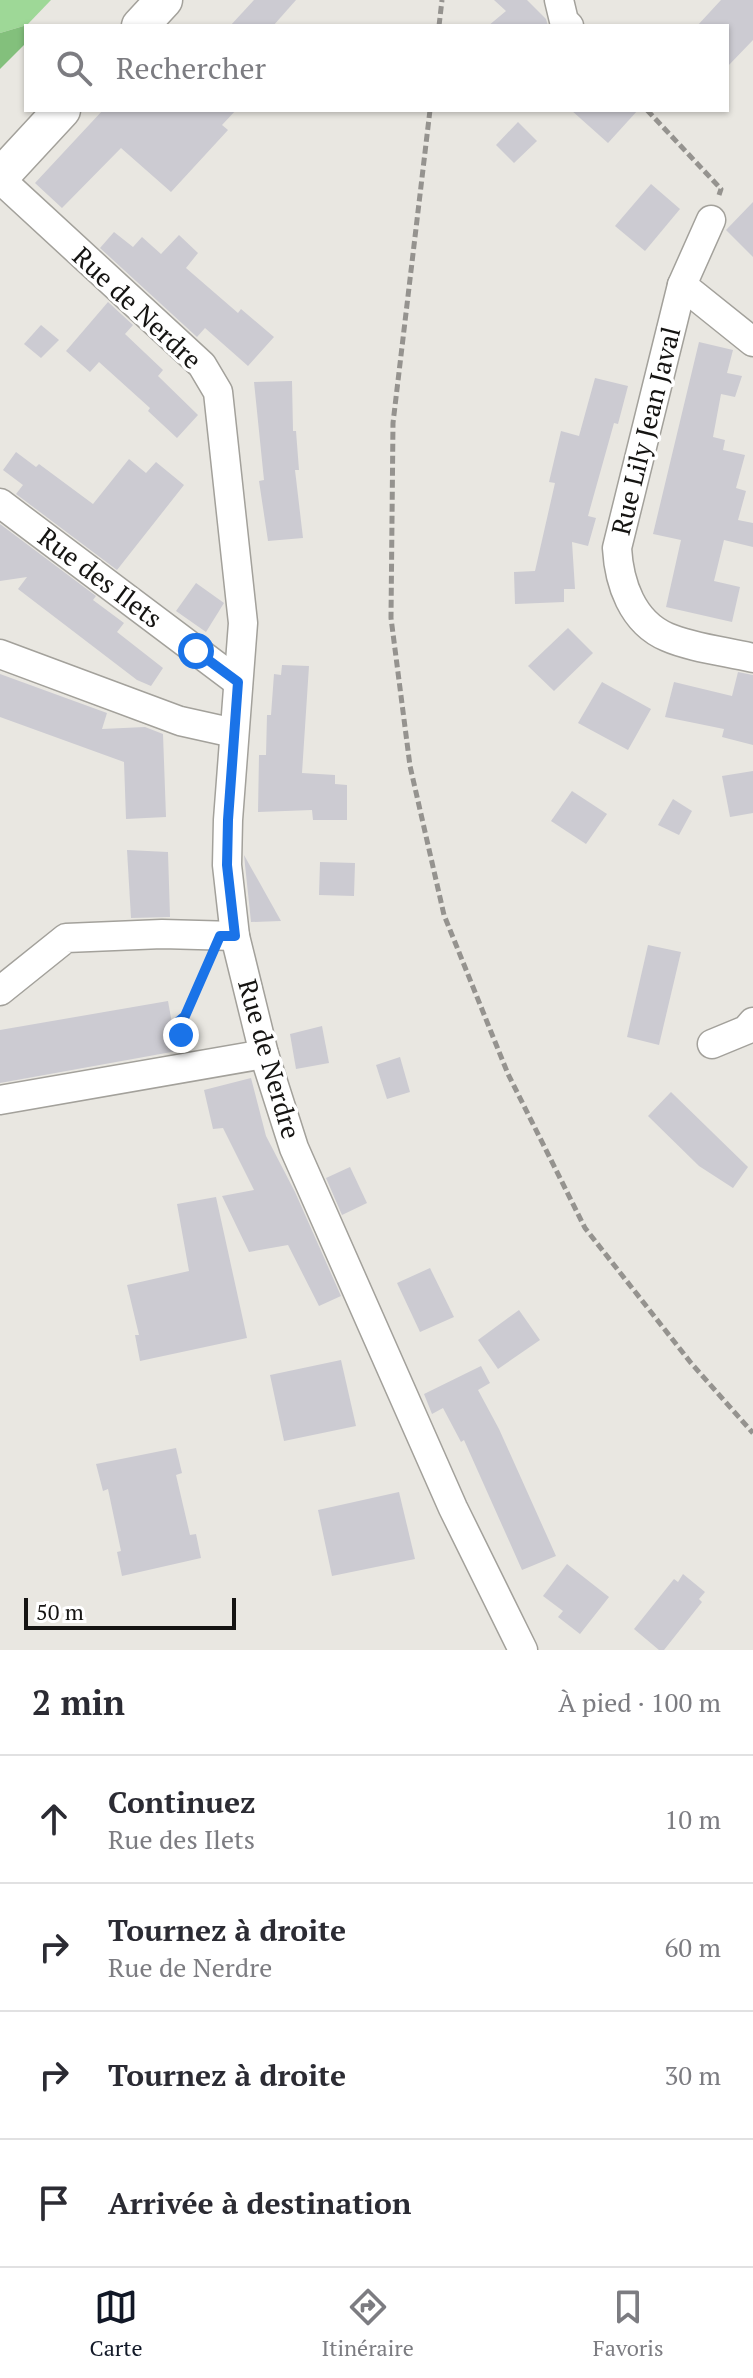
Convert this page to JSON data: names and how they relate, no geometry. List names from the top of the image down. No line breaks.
{"streets":{"street":["Rue de Nerdre","Rue Lily Jean Javal","Rue des Ilets"]},"crossings":[["Rue de Nerdre","Rue des Ilets"]],"scale_bar":"50 m","page":{"search":"Rechercher","scale":"50 m","heading":["2 min","À pied · 100 m"],"list":[["Continuez","Rue des Ilets","10 m"],["Tournez à droite","Rue de Nerdre","60 m"],["Tournez à droite","30 m"],"Arrivée à destination"],"nav":["Carte","Itinéraire","Favoris"]}}
